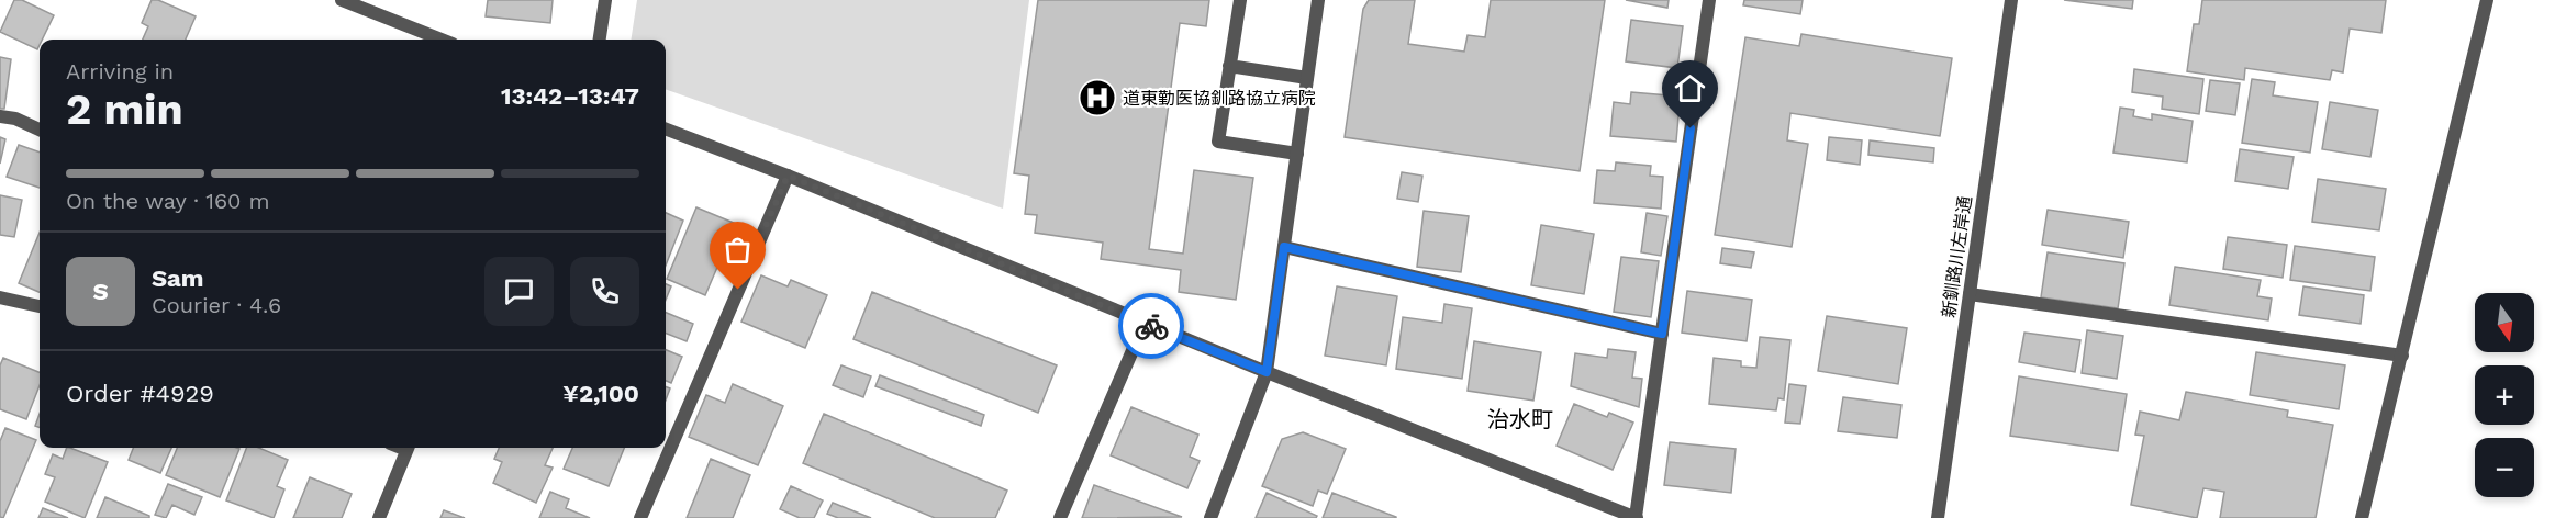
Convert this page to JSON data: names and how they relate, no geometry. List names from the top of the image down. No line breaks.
{"streets":{"street":["新釧路川左岸通"]},"districts":["治水町"],"places":{"hospital":["道東勤医協釧路協立病院"]},"north":"bottom","page":{"heading":["2 min","Arriving in","13:42–13:47"],"panel":["Sam","Courier · 4.6","Order #4929","¥2,100"],"bar":"On the way · 160 m","round":"S","map_buttons":["+","−"]}}
